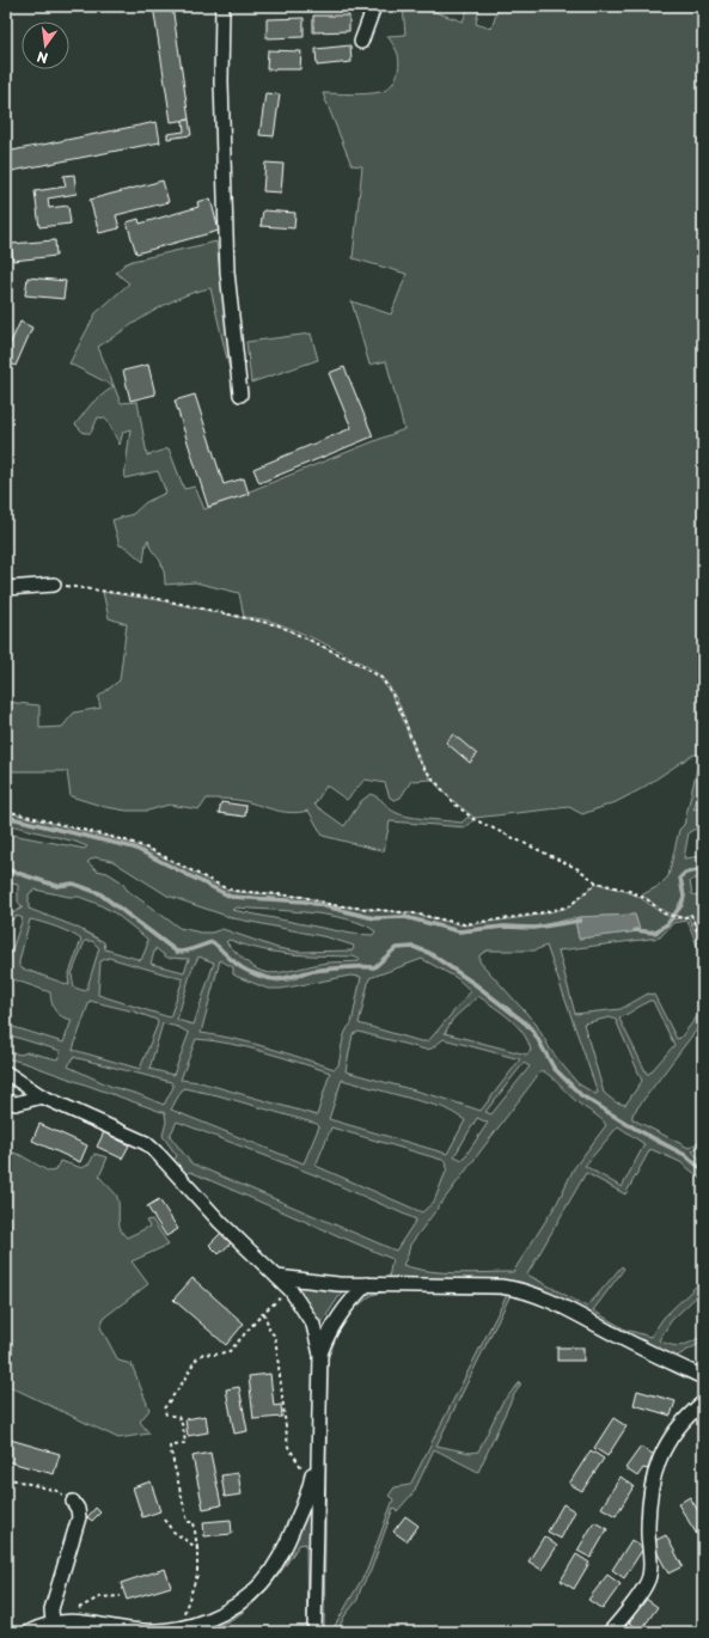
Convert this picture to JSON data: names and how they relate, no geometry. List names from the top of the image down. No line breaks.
{"north":"bottom"}
